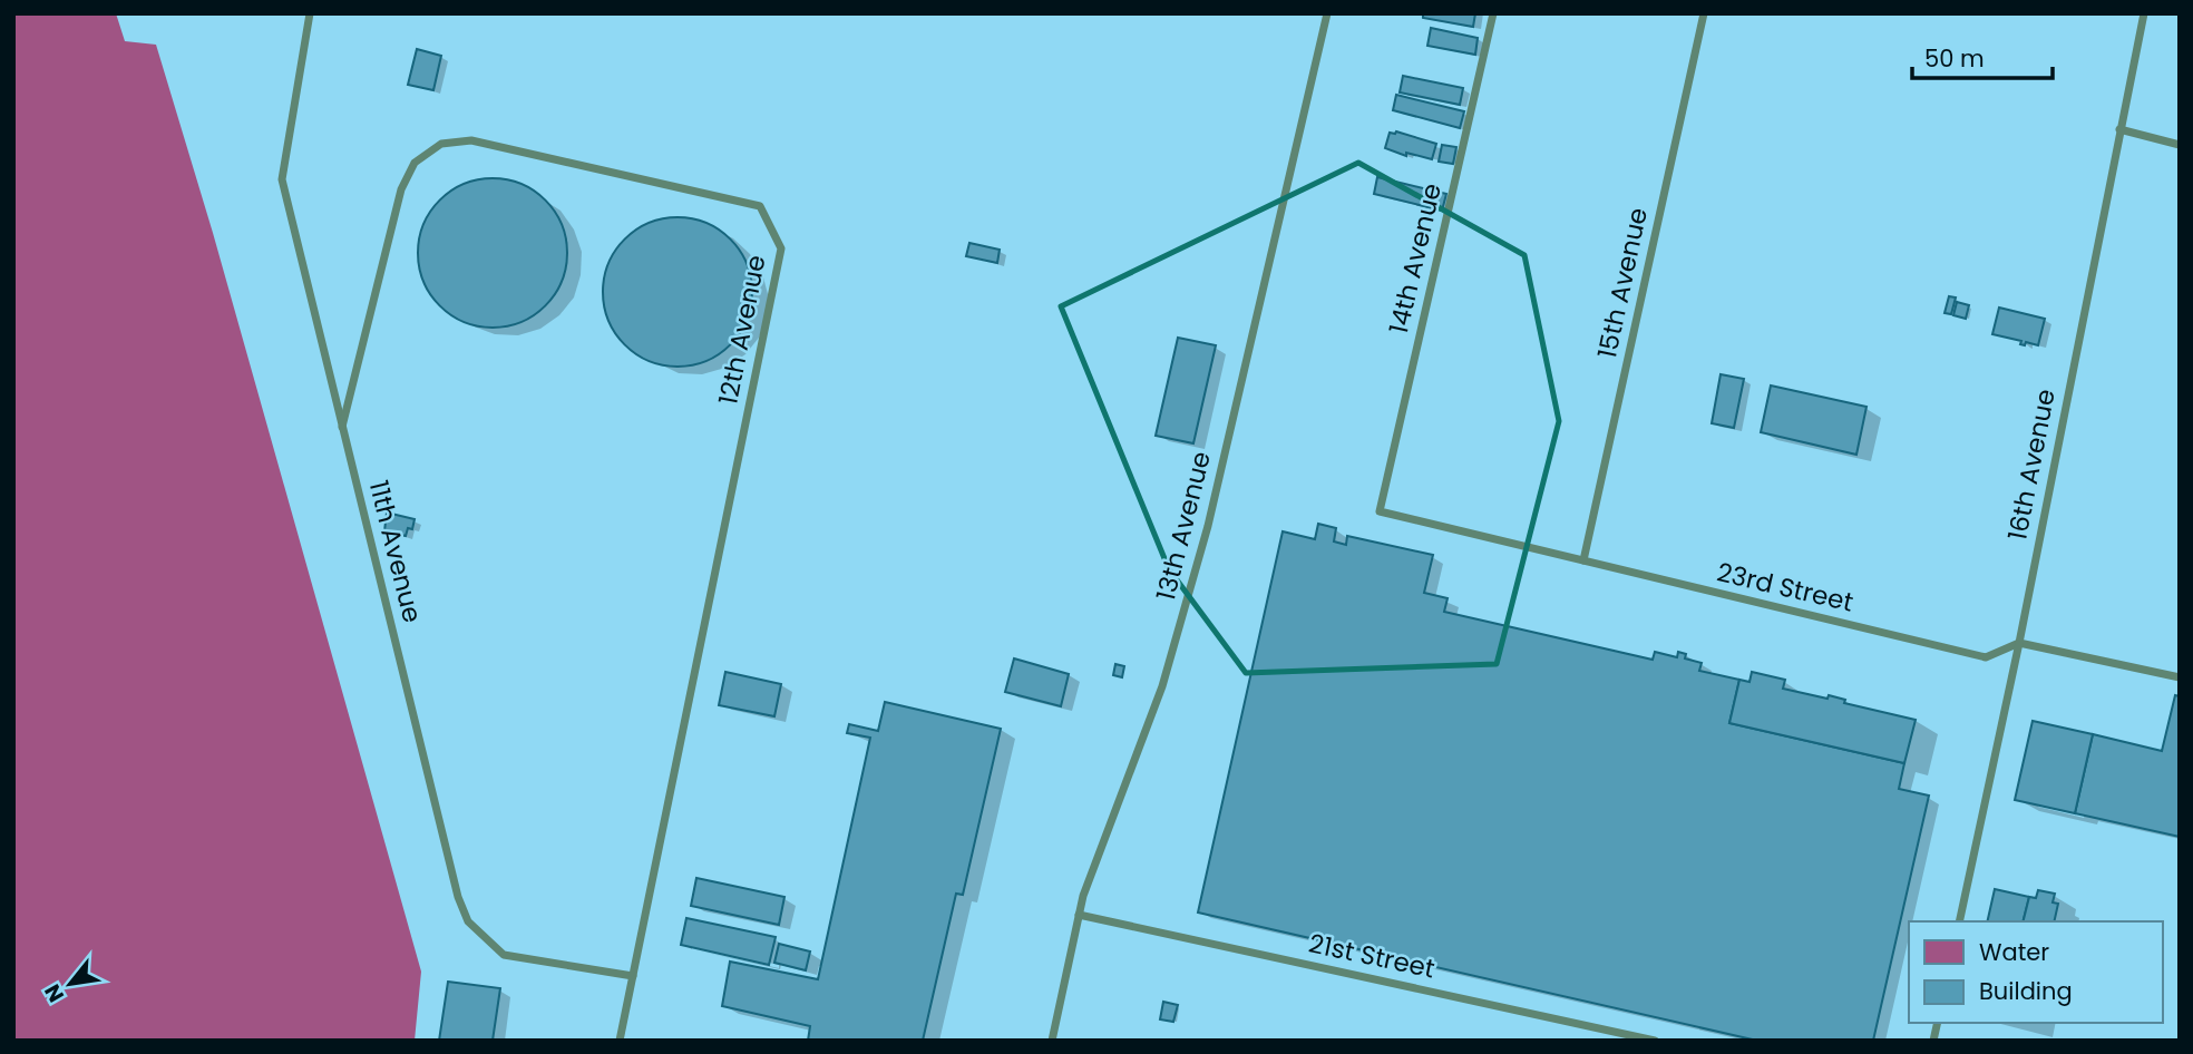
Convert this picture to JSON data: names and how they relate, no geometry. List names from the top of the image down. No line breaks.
{"streets":{"lane":["14th Avenue","15th Avenue","12th Avenue","16th Avenue","13th Avenue","11th Avenue","23rd Street","21st Street"]},"crossings":[["14th Avenue","23rd Street"],["15th Avenue","23rd Street"],["12th Avenue","11th Avenue"],["16th Avenue","23rd Street"],["13th Avenue","21st Street"]],"legend":["Water","Building"],"scale_bar":"50 m","north":"bottom left"}
